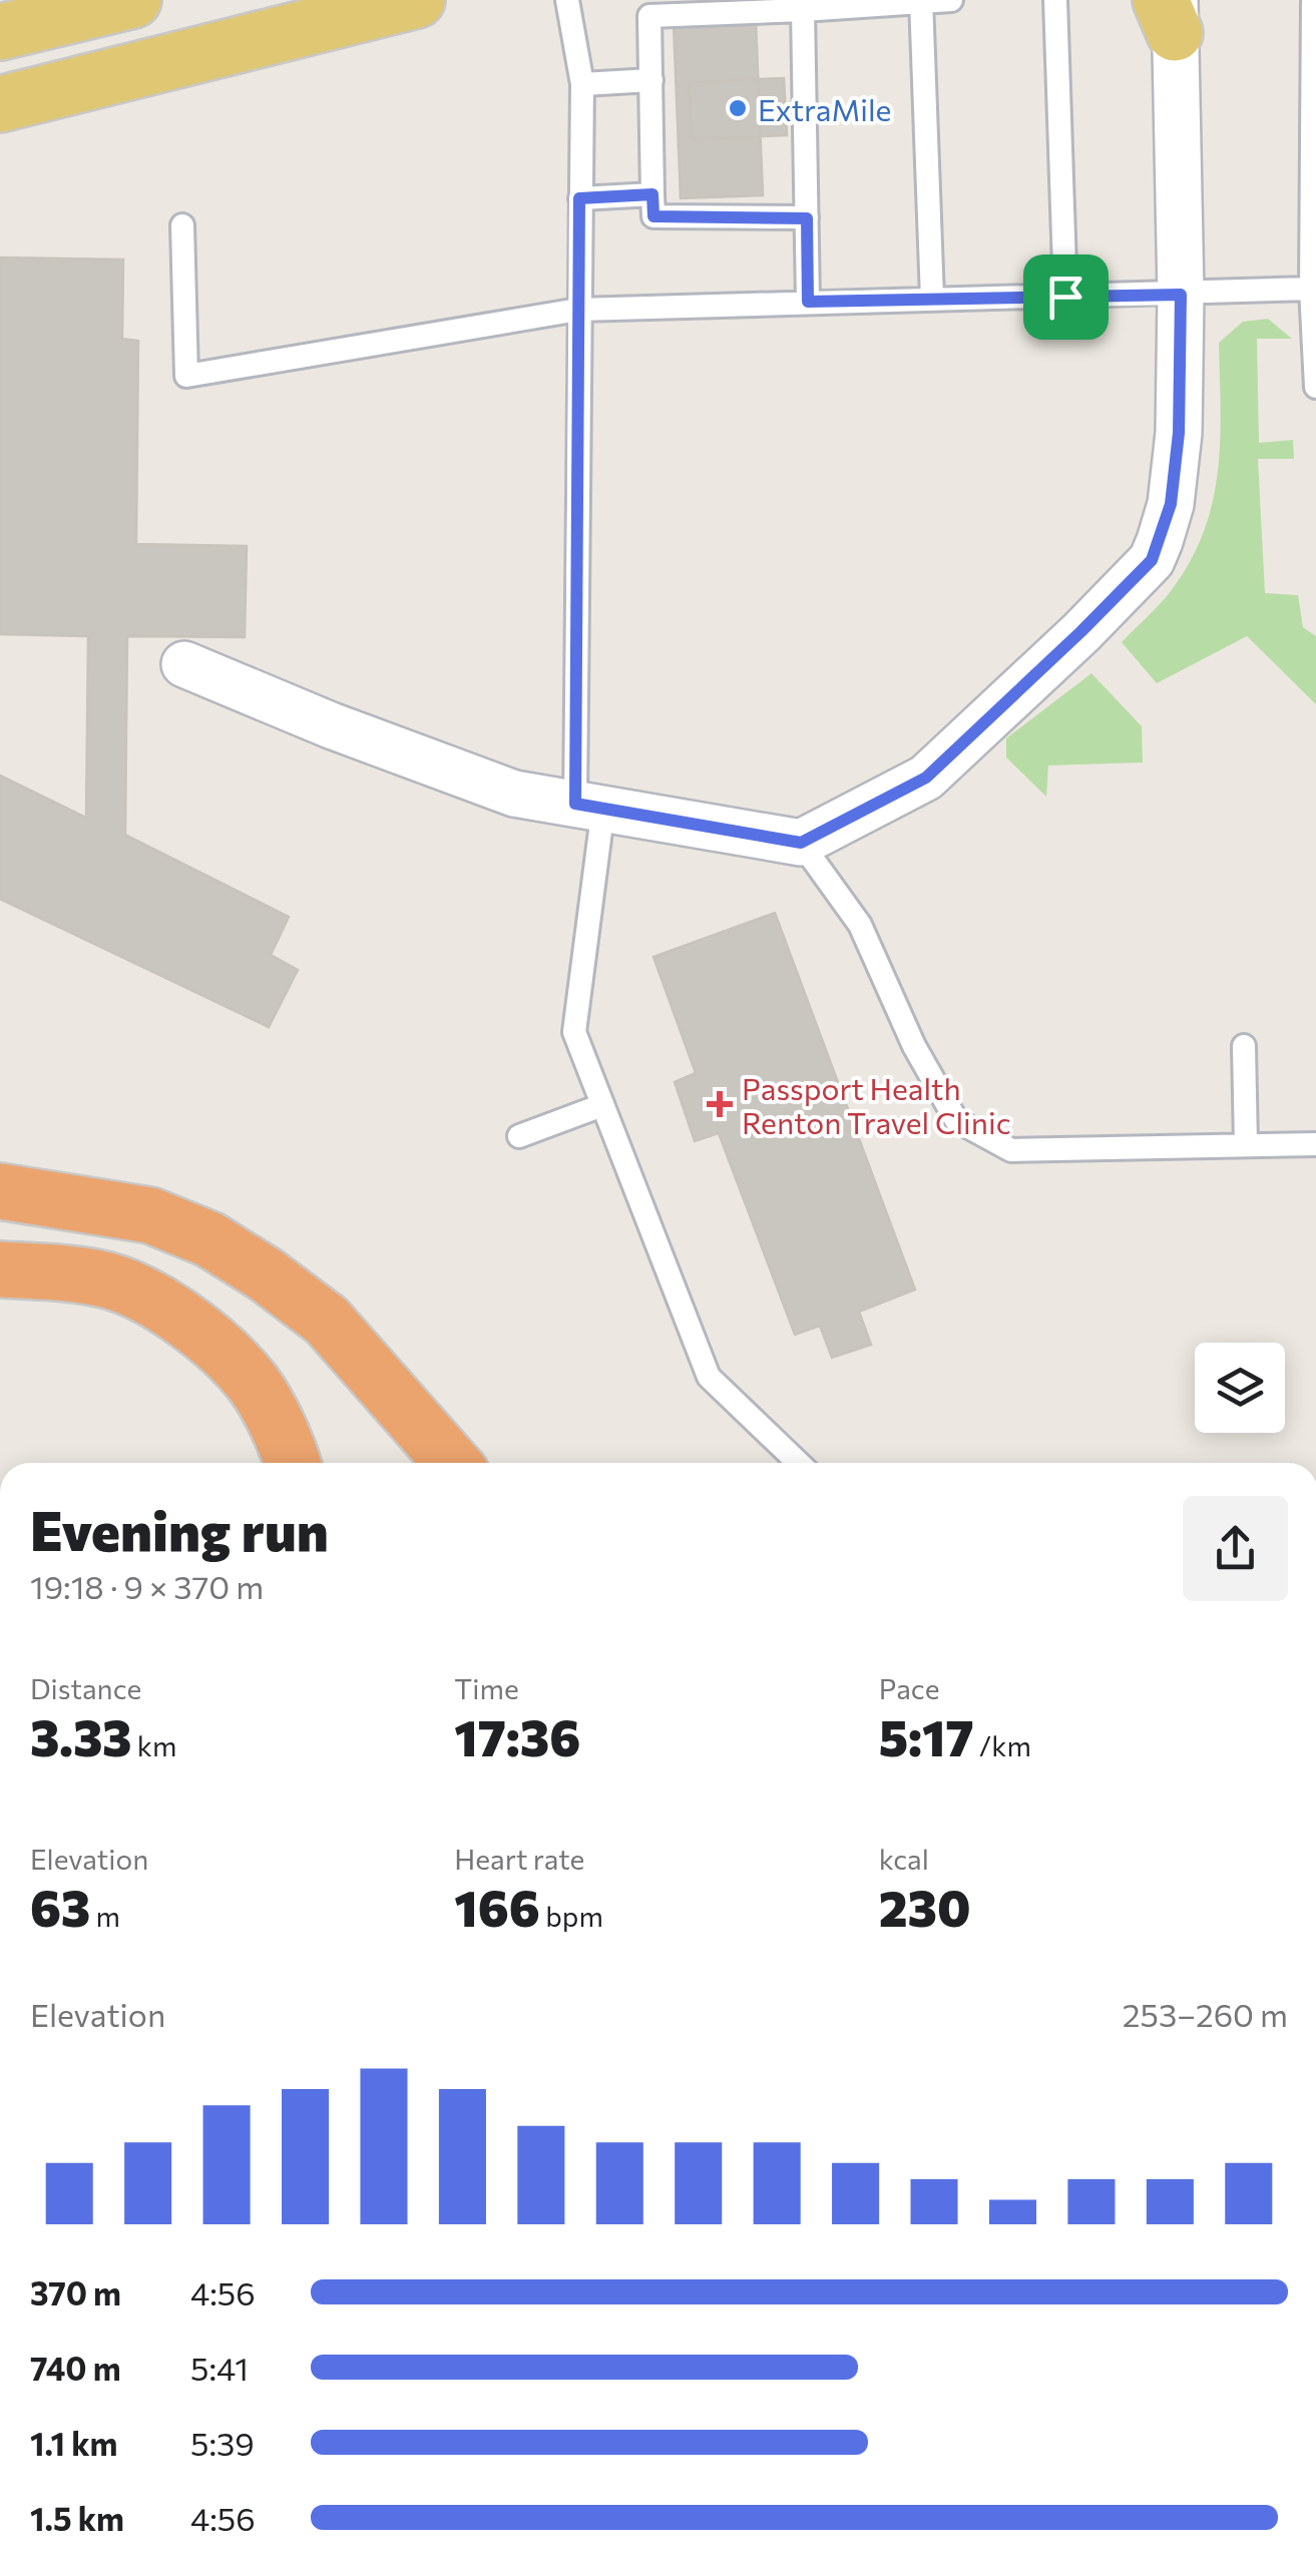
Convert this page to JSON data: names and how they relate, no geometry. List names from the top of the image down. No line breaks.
{"places":{"other":["ExtraMile"],"health":["Passport Health Renton Travel Clinic"]},"page":{"heading":["Evening run","19:18 · 9 × 370 m"],"stats":[["Distance","3.33 km"],["Time","17:36"],["Pace","5:17 /km"],["Elevation","63 m"],["Heart rate","166 bpm"],["kcal","230"]],"chart":["Elevation","253–260 m"],"list":[{"name":"370 m","note":"4:56"},{"name":"740 m","note":"5:41"},{"name":"1.1 km","note":"5:39"},{"name":"1.5 km","note":"4:56"}]}}
